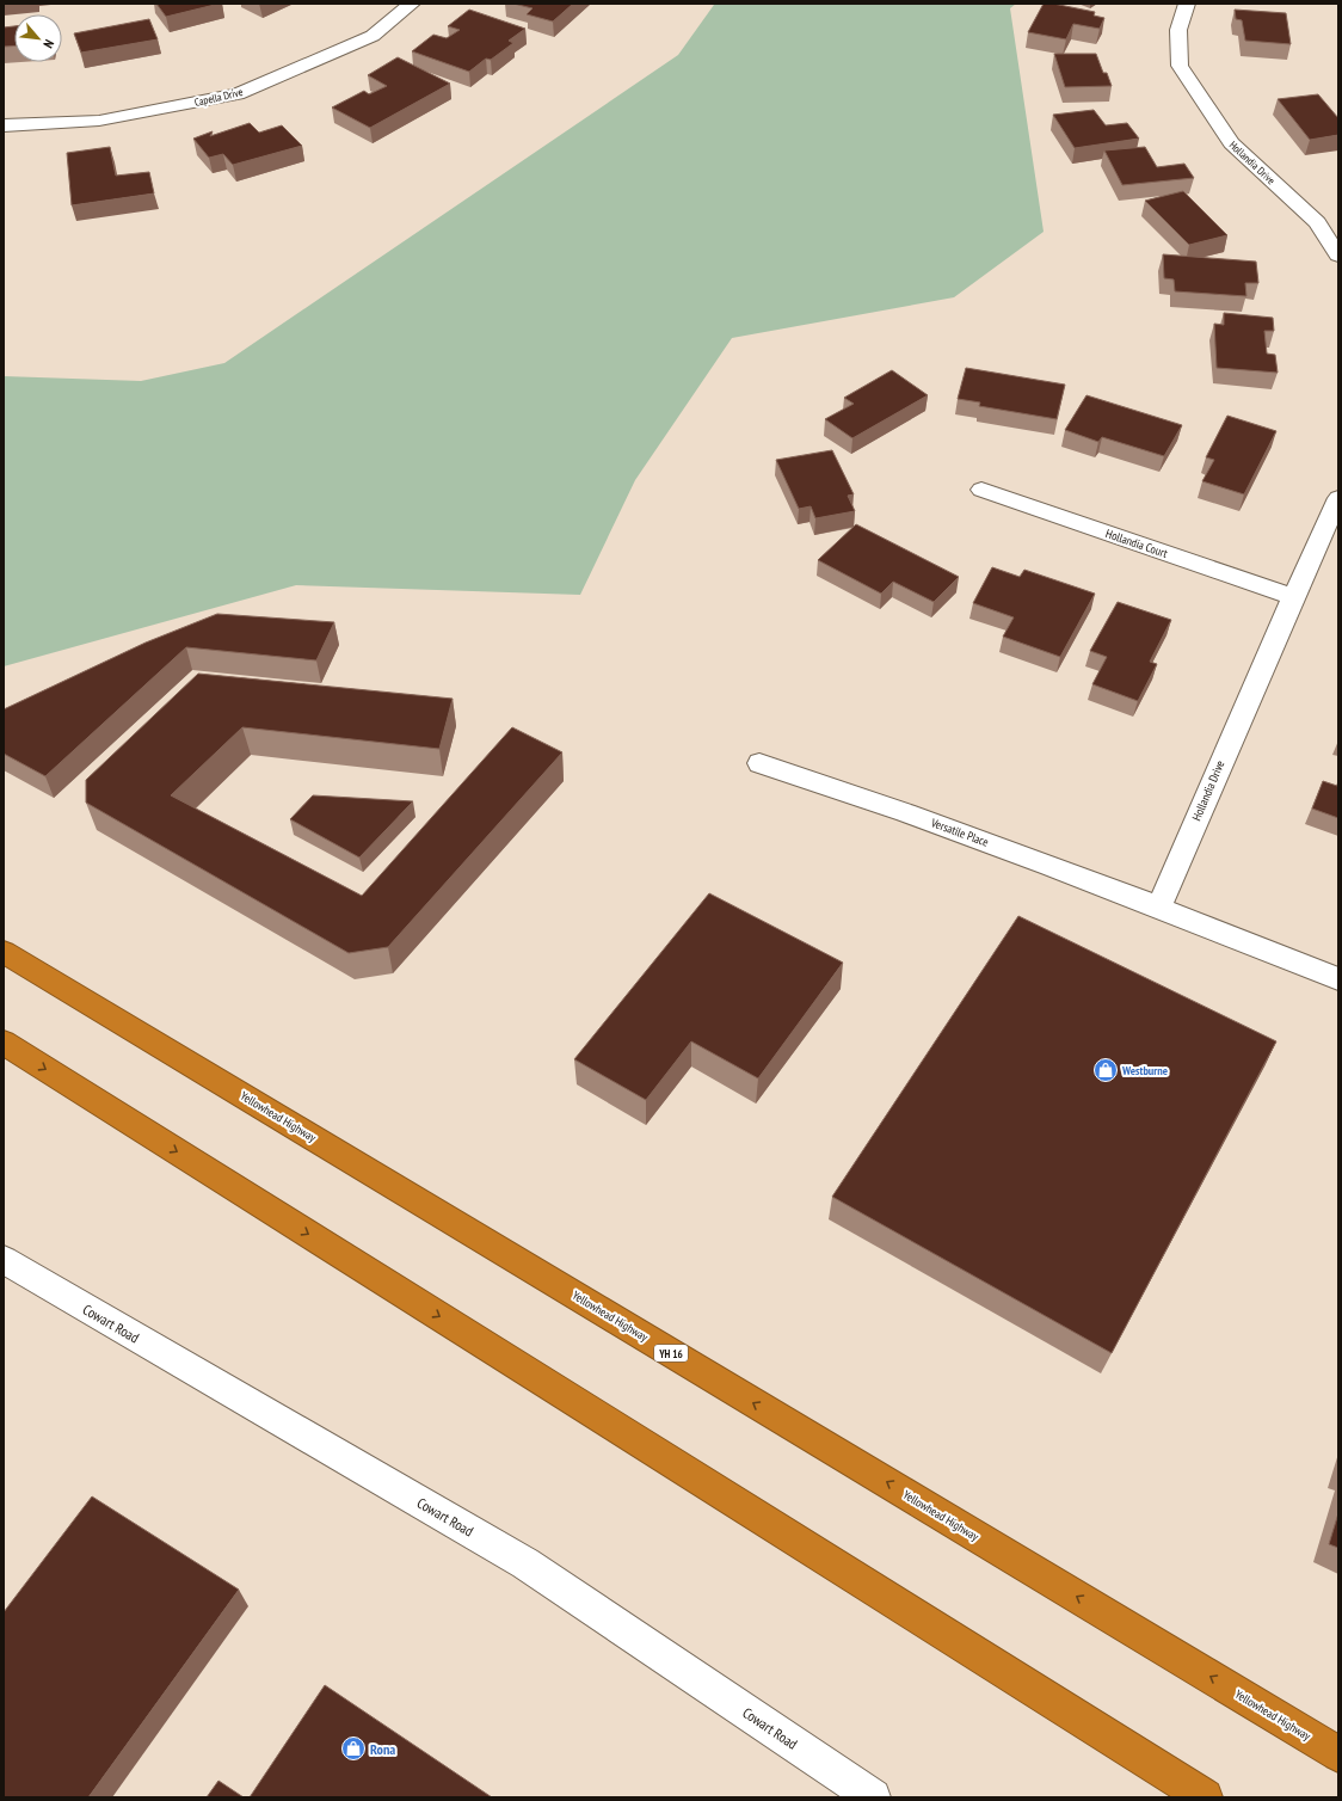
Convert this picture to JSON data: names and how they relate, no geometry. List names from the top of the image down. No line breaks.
{"streets":{"highway":["Yellowhead Highway","YH 16"],"street":["Capella Drive","Hollandia Drive","Hollandia Court","Versatile Place","Cowart Road"]},"crossings":[["Hollandia Drive","Hollandia Court"],["Hollandia Drive","Versatile Place"]],"places":{"shop":["Westburne","Rona"]},"north":"bottom right"}
